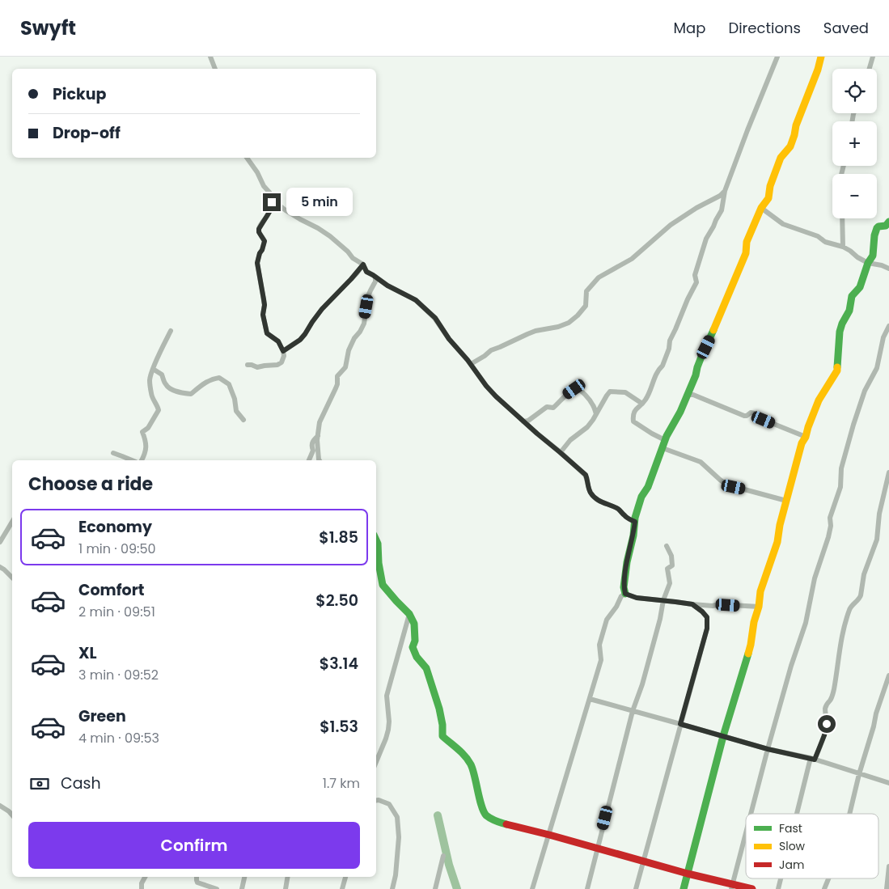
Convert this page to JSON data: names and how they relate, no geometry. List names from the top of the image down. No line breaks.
{"legend":["Fast","Slow","Jam"],"page":{"header":"Swyft","nav":["Map","Directions","Saved"],"map_buttons":["+","−"],"banner":["Pickup","Drop-off"],"bubble":"5 min","heading":"Choose a ride","list":[{"name":"Economy","note":"1 min · 09:50","value":"$1.85"},{"name":"Comfort","note":"2 min · 09:51","value":"$2.50"},{"name":"XL","note":"3 min · 09:52","value":"$3.14"},{"name":"Green","note":"4 min · 09:53","value":"$1.53"}],"pay":["Cash","1.7 km"],"buttons":"Confirm"}}
